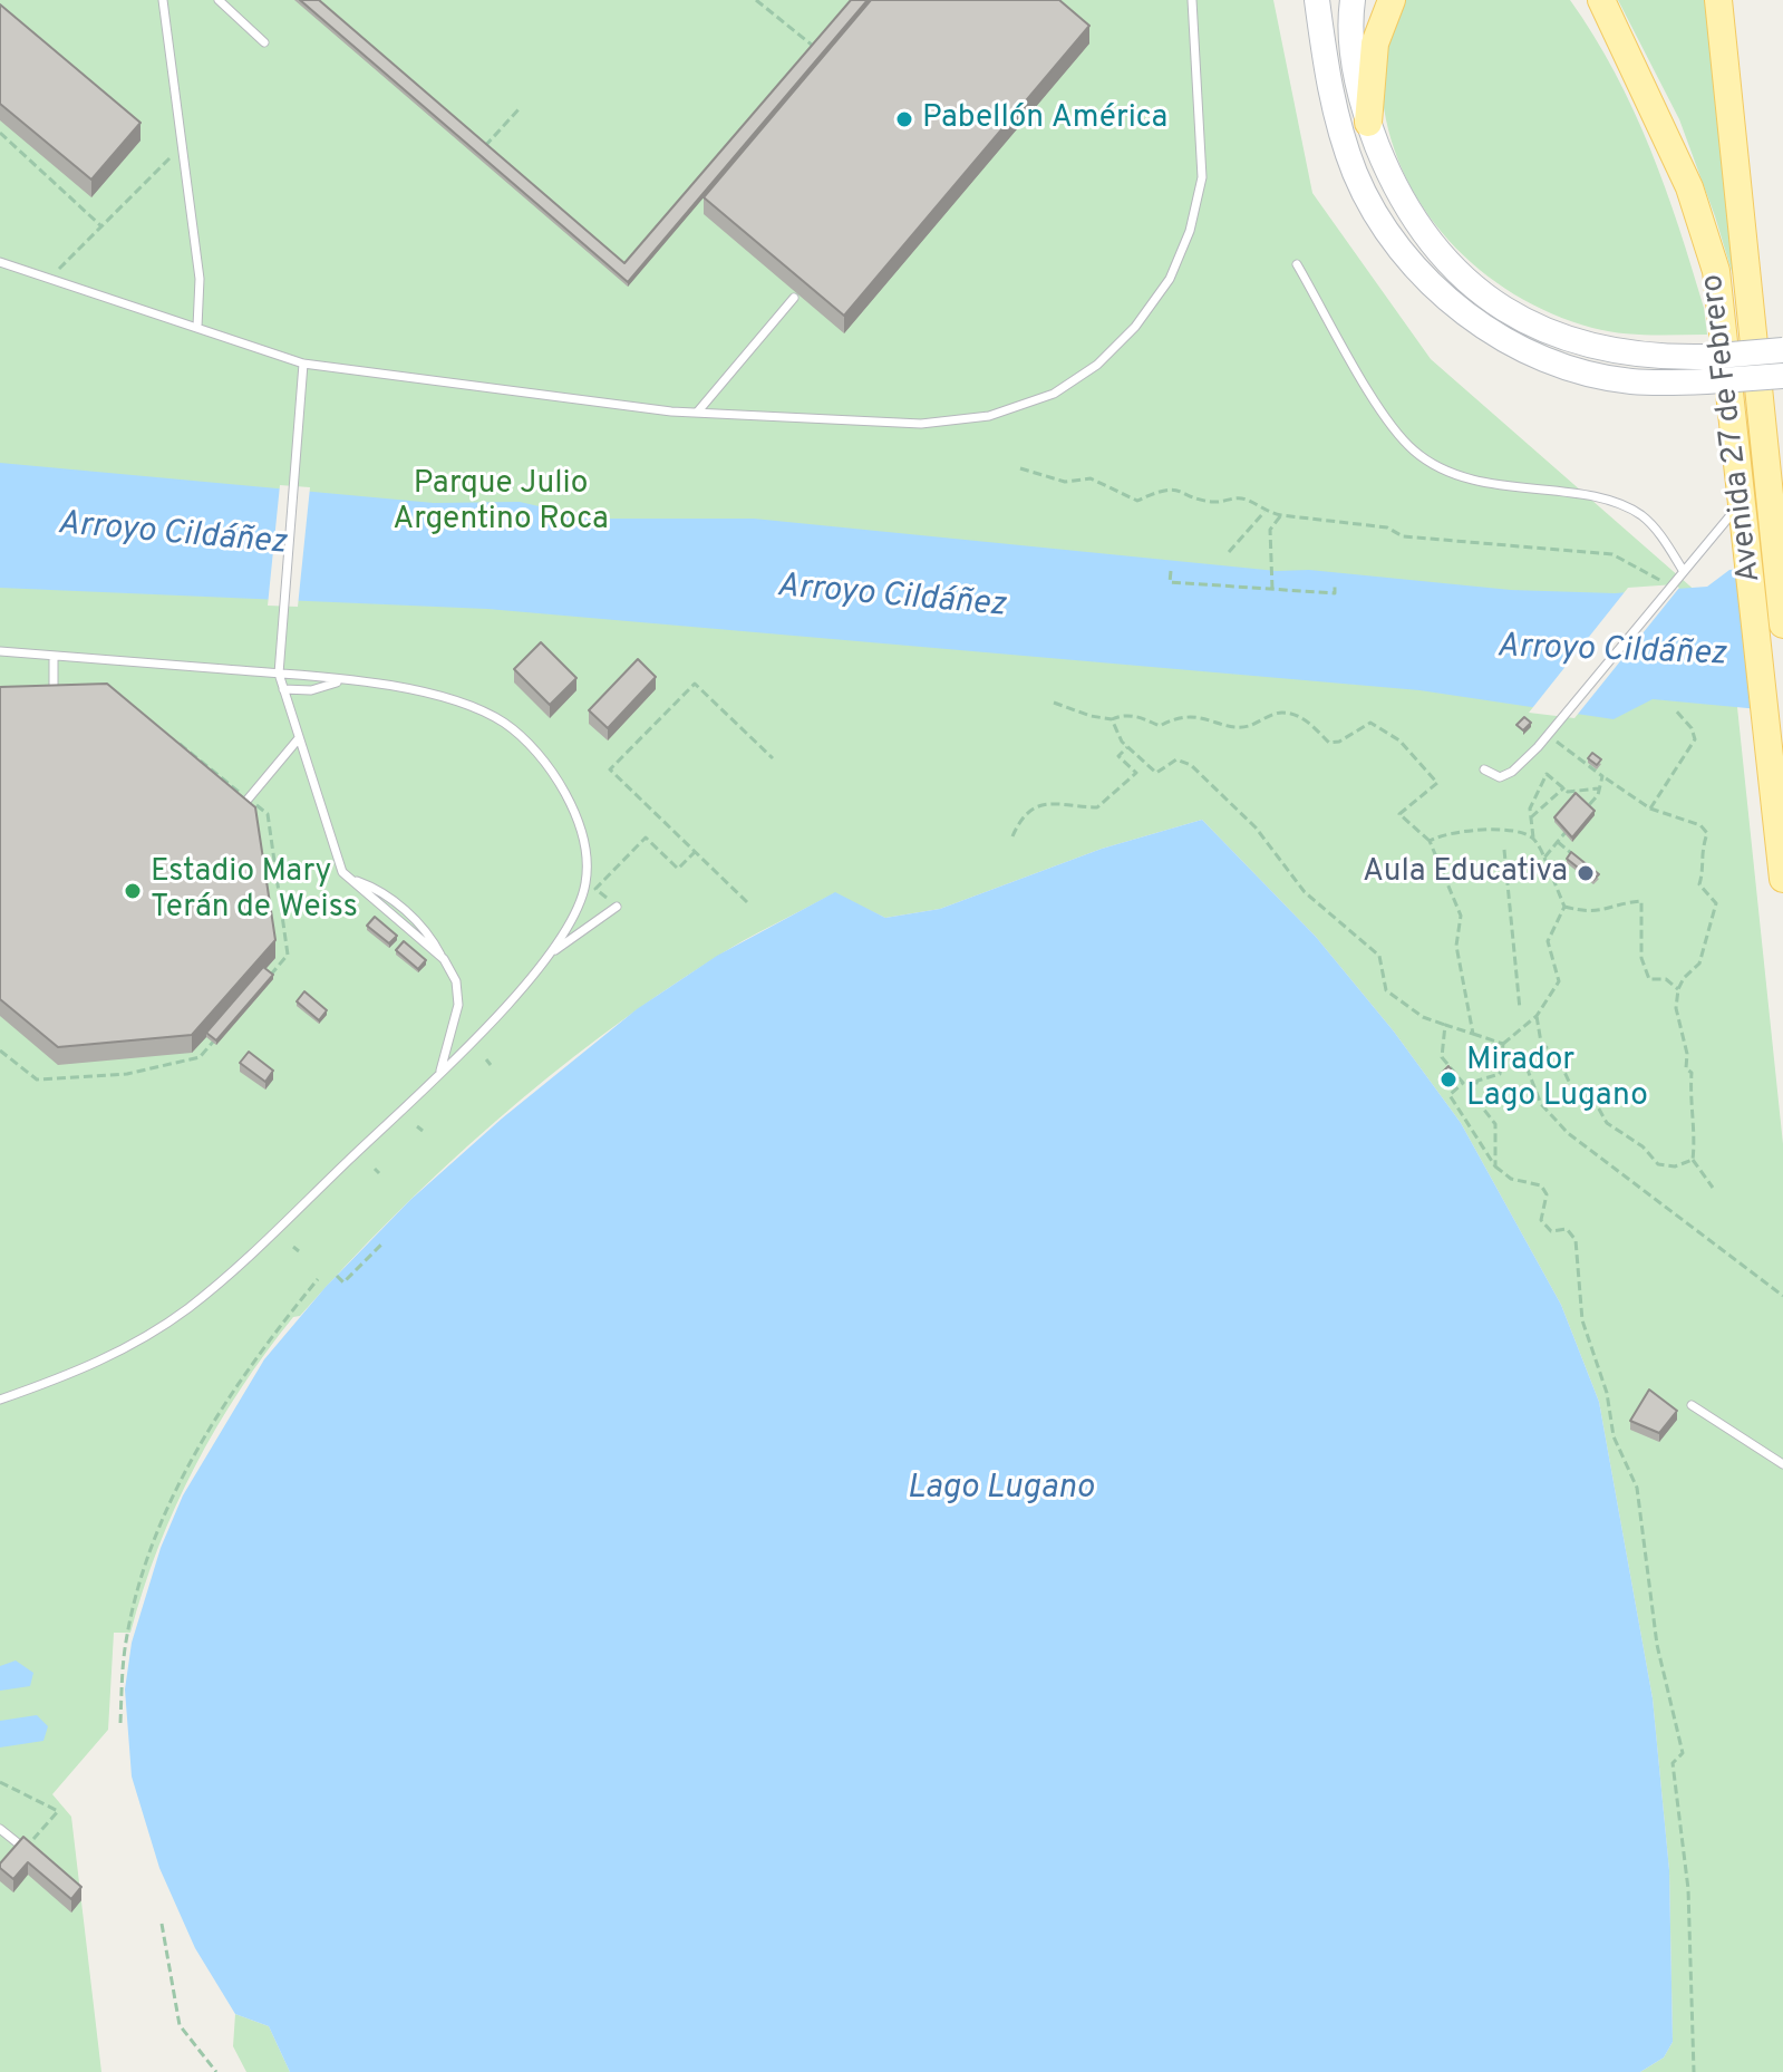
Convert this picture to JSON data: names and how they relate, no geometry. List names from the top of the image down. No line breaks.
{"streets":{"main road":["Avenida 27 de Febrero"]},"water":["Arroyo Cildáñez","Lago Lugano"],"parks":["Parque Julio Argentino Roca"],"places":["Pabellón América","Aula Educativa","Estadio Mary Terán de Weiss","Mirador Lago Lugano"]}
